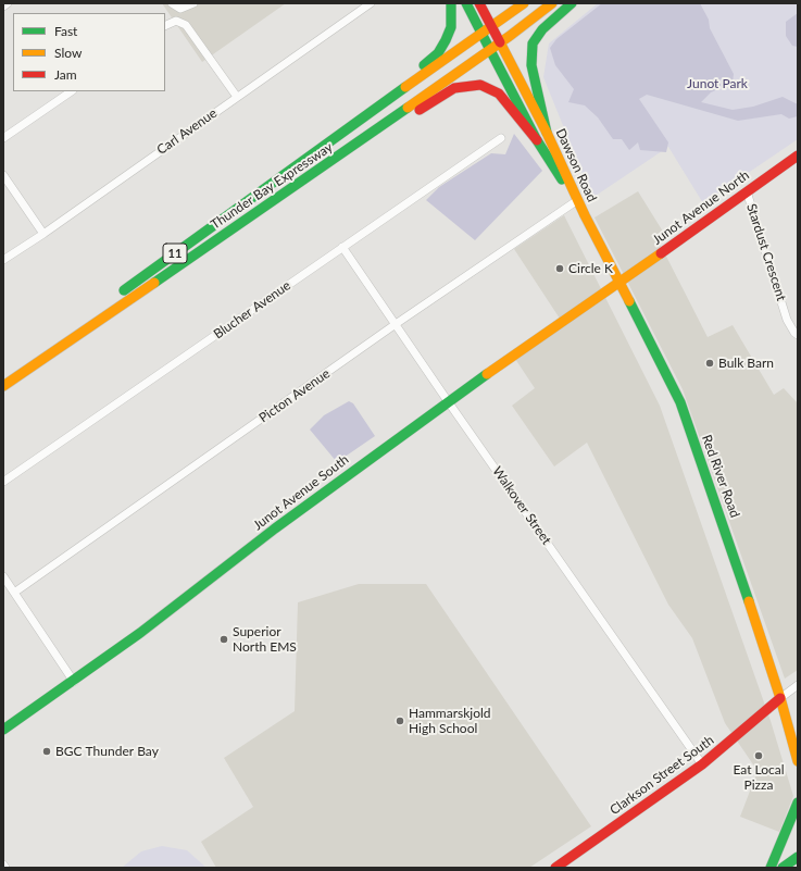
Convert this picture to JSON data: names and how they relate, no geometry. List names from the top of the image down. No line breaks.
{"streets":{"main road":["Dawson Road","Thunder Bay Expressway","Junot Avenue North","11","Red River Road","Junot Avenue South","Clarkson Street South"],"street":["Carl Avenue","Stardust Crescent","Blucher Avenue","Picton Avenue","Walkover Street"]},"crossings":[["Dawson Road","Thunder Bay Expressway"],["Dawson Road","Picton Avenue"],["Dawson Road","Red River Road"],["Junot Avenue North","Stardust Crescent"],["Junot Avenue North","Red River Road"],["Junot Avenue North","Junot Avenue South"],["Blucher Avenue","Walkover Street"],["Picton Avenue","Walkover Street"],["Red River Road","Junot Avenue South"],["Red River Road","Clarkson Street South"],["Junot Avenue South","Walkover Street"],["Walkover Street","Clarkson Street South"]],"parks":["Junot Park"],"places":["Circle K","Bulk Barn","Superior North EMS","Hammarskjold High School","BGC Thunder Bay","Eat Local Pizza"],"legend":["Fast","Slow","Jam"]}
